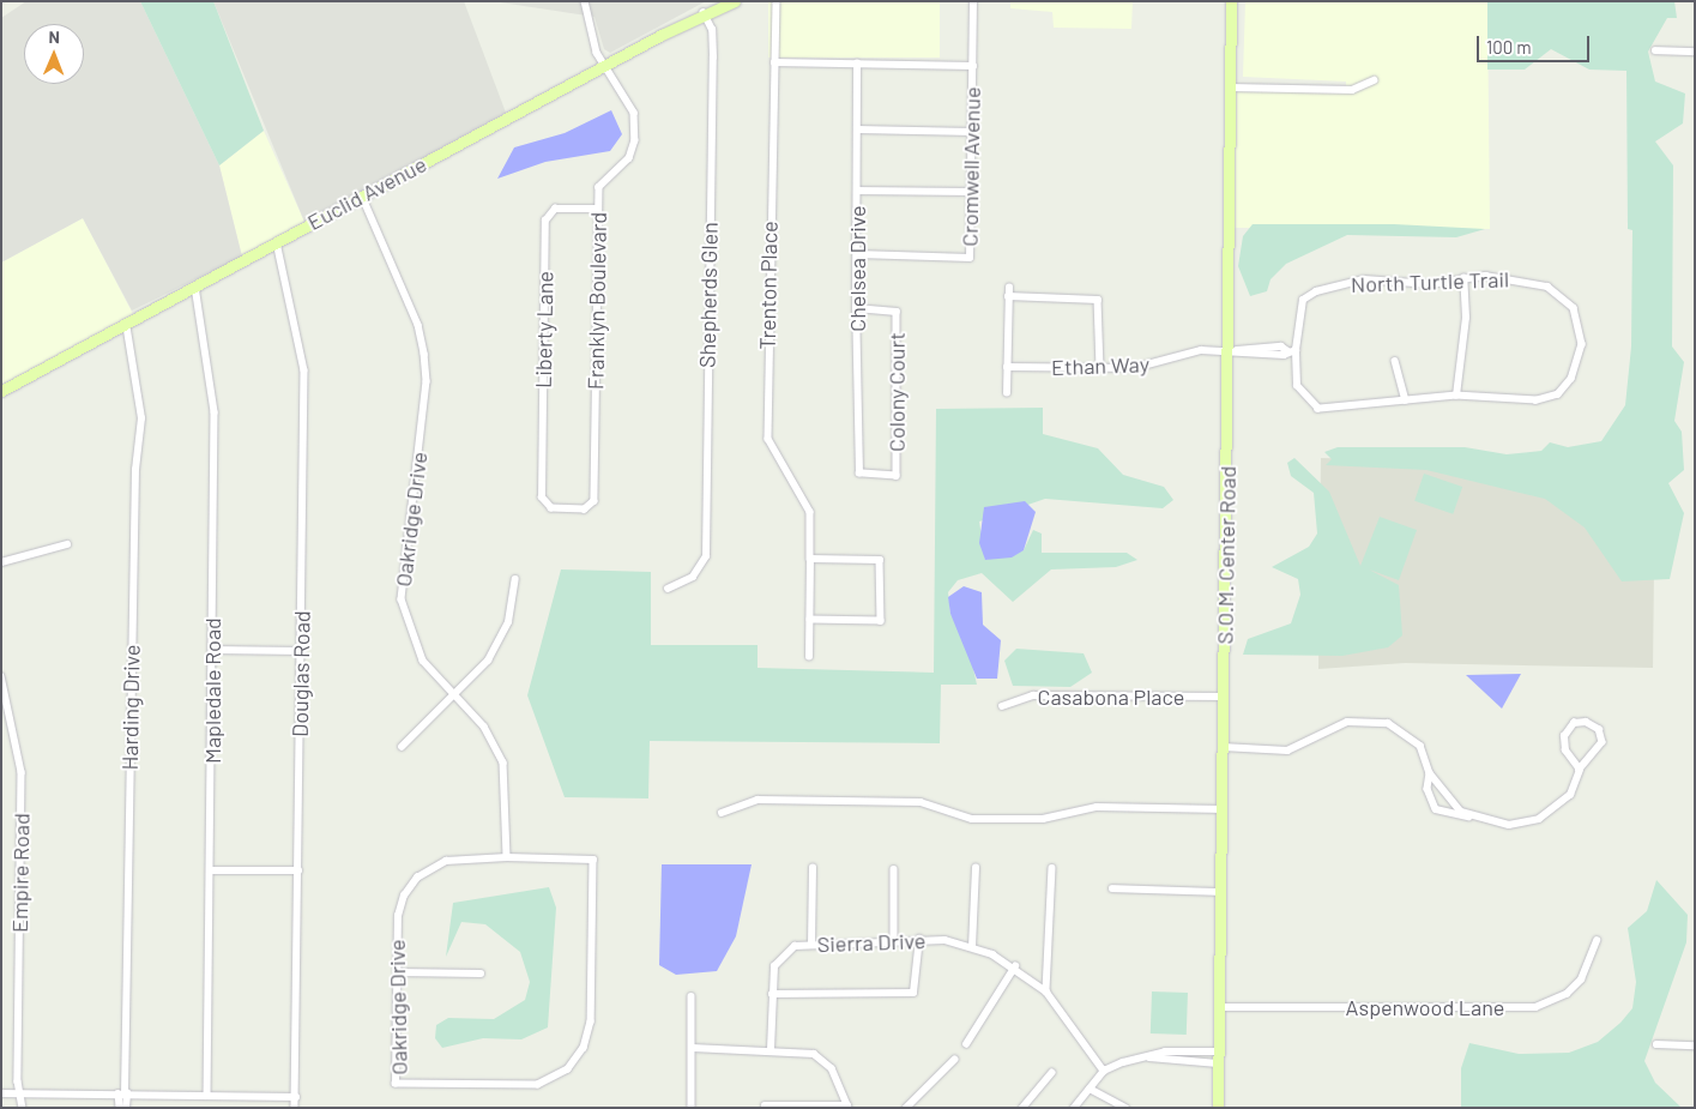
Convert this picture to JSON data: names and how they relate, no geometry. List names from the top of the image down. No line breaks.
{"streets":{"main road":["Euclid Avenue","S.O.M. Center Road"],"street":["Cromwell Avenue","Chelsea Drive","North Turtle Trail","Trenton Place","Shepherds Glen","Franklyn Boulevard","Liberty Lane","Ethan Way","Colony Court","Oakridge Drive","Douglas Road","Mapledale Road","Casabona Place","Harding Drive","Empire Road","Sierra Drive","Aspenwood Lane"]},"crossings":[["Cromwell Avenue","Chelsea Drive"],["Euclid Avenue","Shepherds Glen"],["Euclid Avenue","Franklyn Boulevard"],["Euclid Avenue","Oakridge Drive"],["Euclid Avenue","Douglas Road"],["Euclid Avenue","Mapledale Road"],["Euclid Avenue","Harding Drive"],["Chelsea Drive","Colony Court"],["Franklyn Boulevard","Liberty Lane"],["Ethan Way","S.O.M. Center Road"],["S.O.M. Center Road","Casabona Place"],["S.O.M. Center Road","Aspenwood Lane"]],"scale_bar":"100 m","north":"top"}
